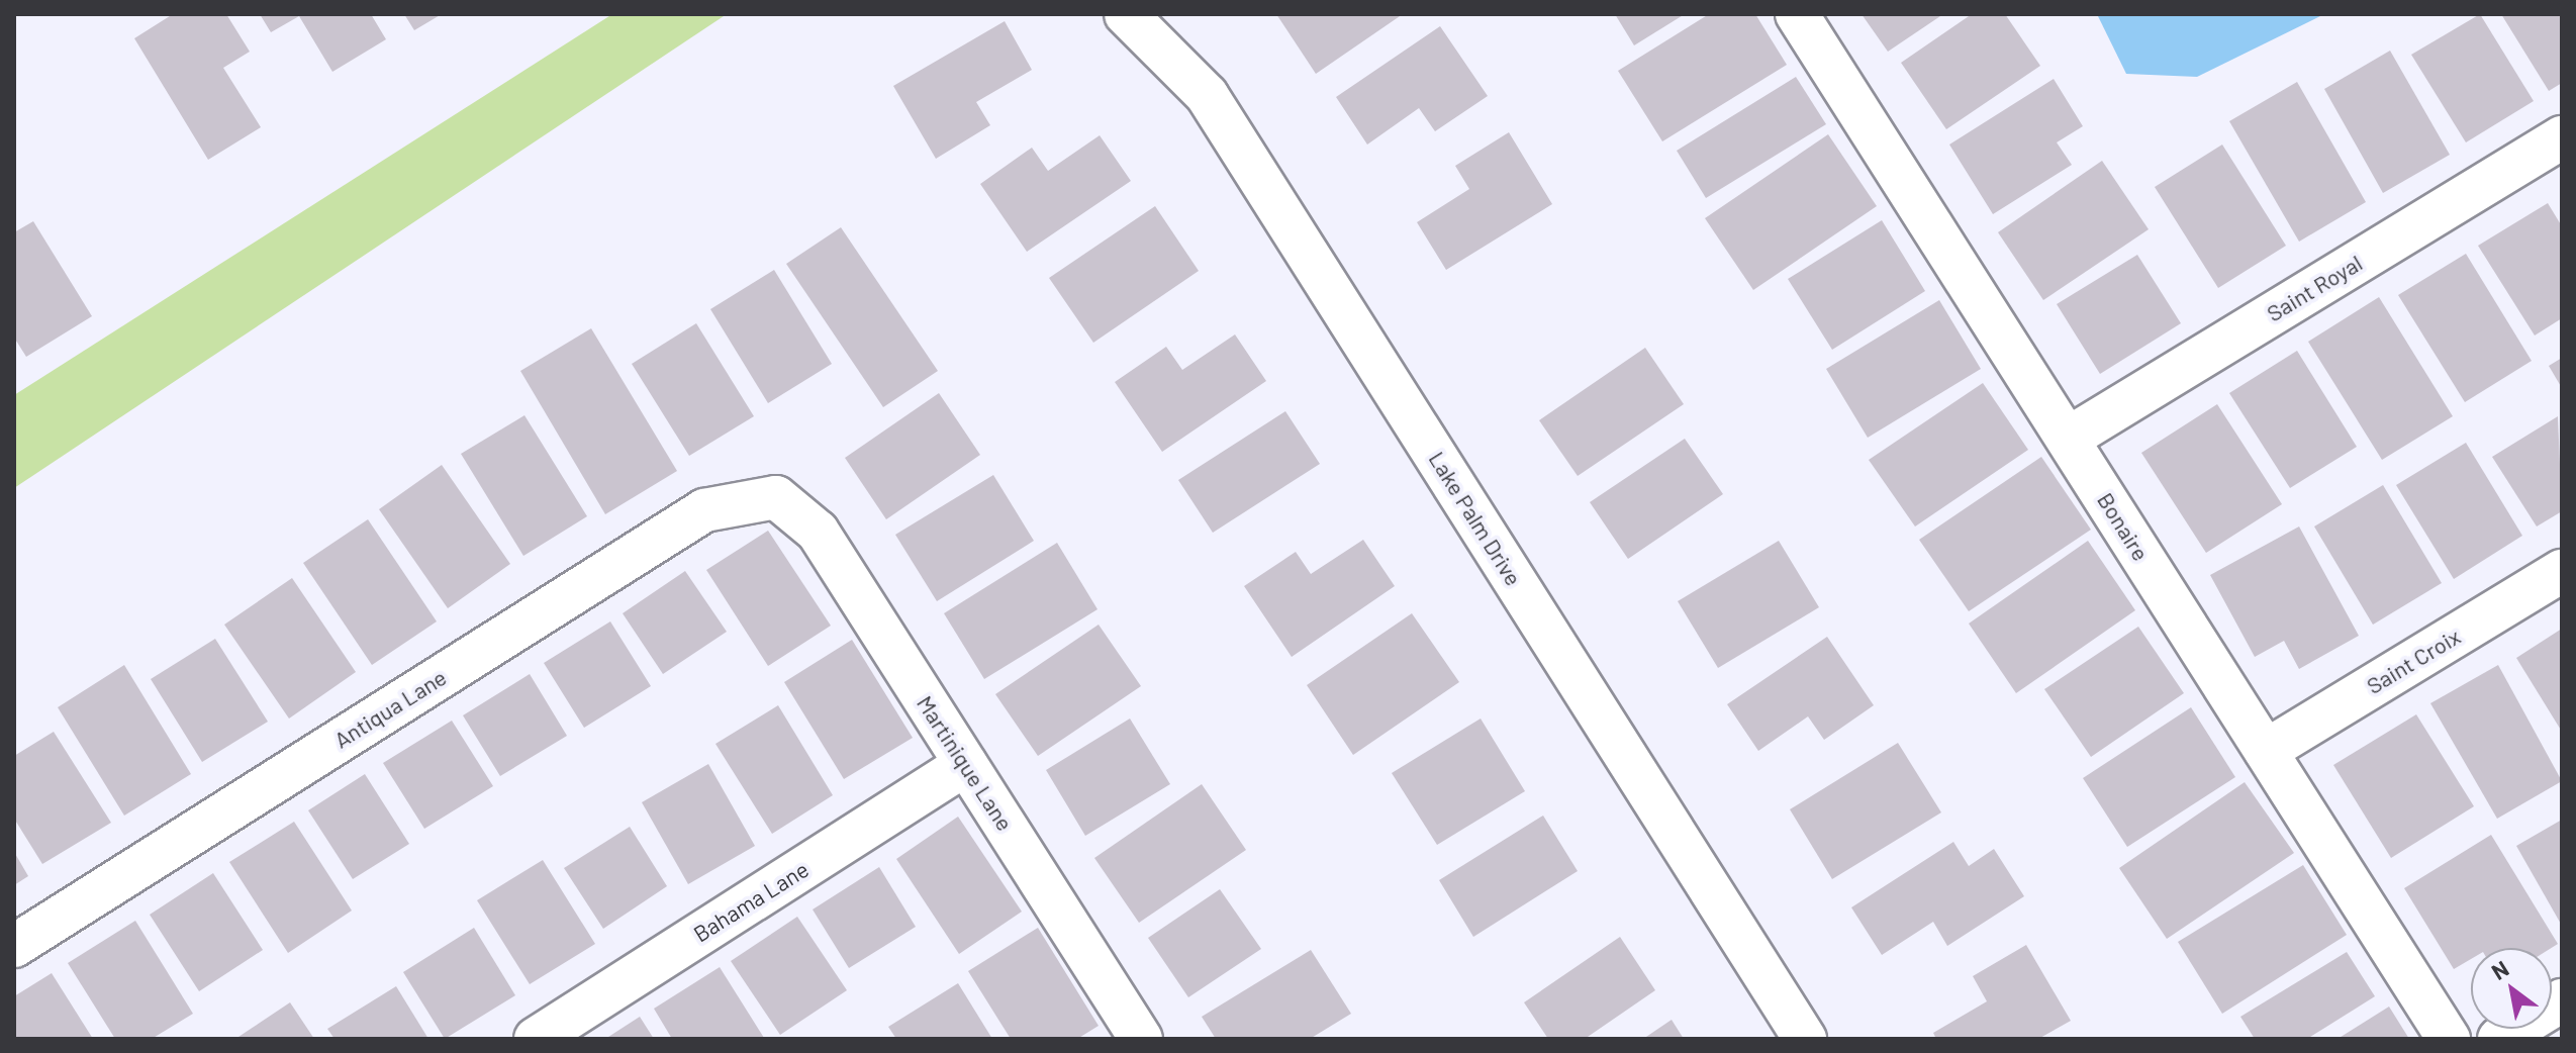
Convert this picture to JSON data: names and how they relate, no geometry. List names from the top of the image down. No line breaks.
{"streets":{"street":["Saint Royal","Lake Palm Drive","Bonaire","Saint Croix","Antiqua Lane","Martinique Lane","Bahama Lane"]},"crossings":[["Saint Royal","Bonaire"],["Bonaire","Saint Croix"],["Antiqua Lane","Martinique Lane"],["Martinique Lane","Bahama Lane"]],"north":"top left"}
